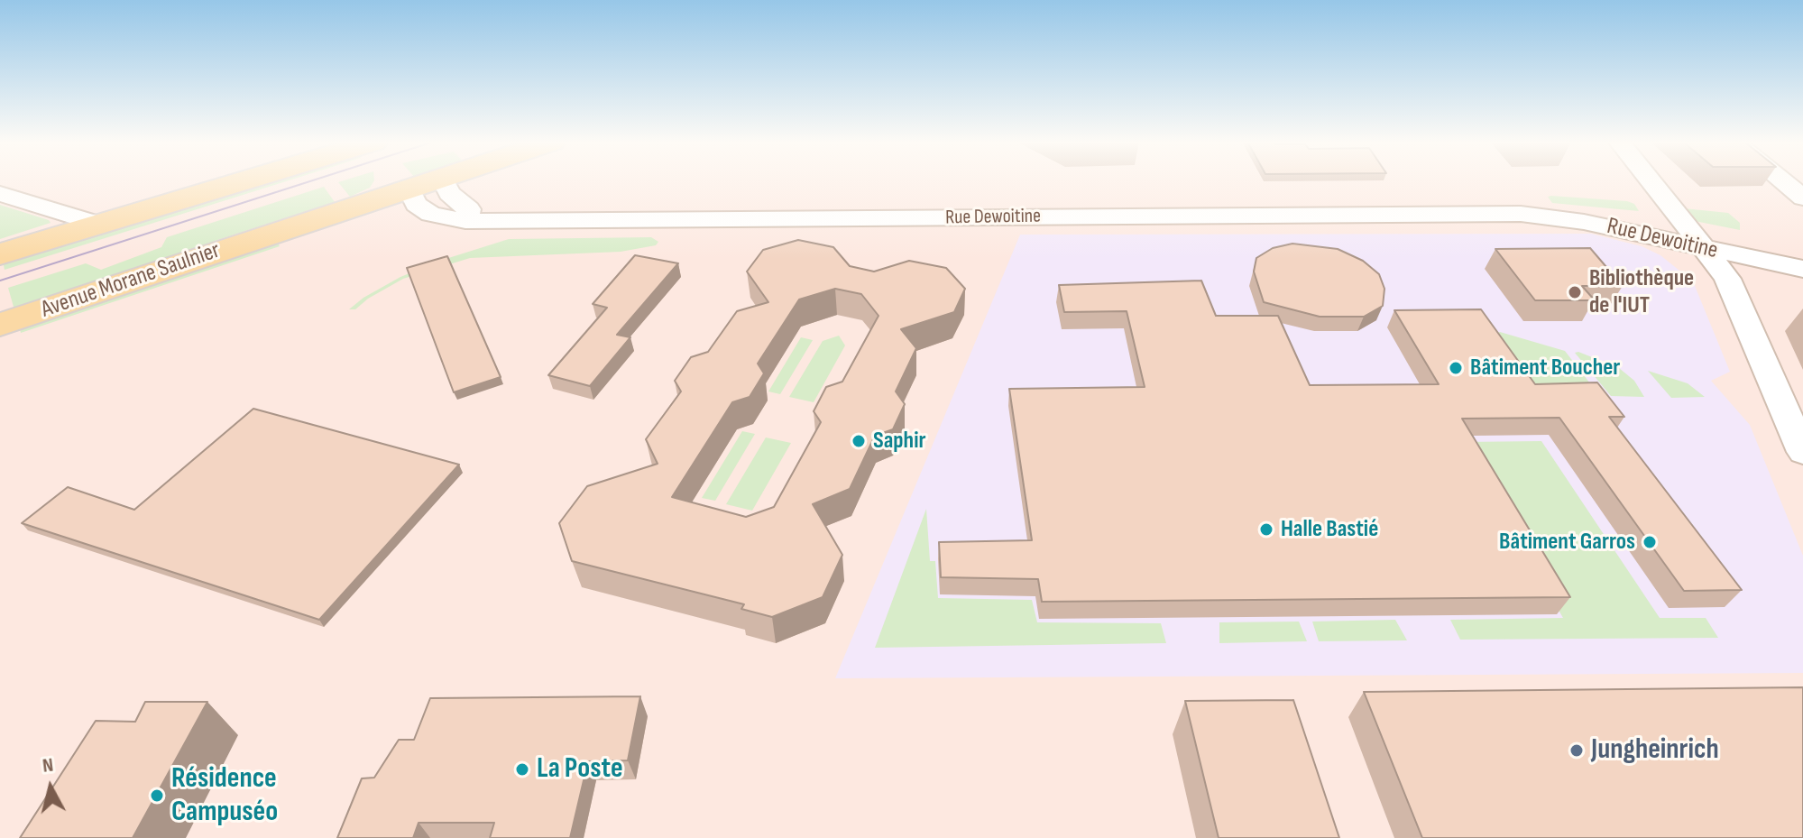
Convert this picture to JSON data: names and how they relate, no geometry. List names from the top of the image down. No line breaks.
{"streets":{"main road":["Avenue Morane Saulnier"],"street":["Rue Dewoitine"]},"crossings":[["Rue Dewoitine","Avenue Morane Saulnier"]],"places":["Bibliothèque de l'IUT","Bâtiment Boucher","Saphir","Halle Bastié","Bâtiment Garros","Jungheinrich","La Poste","Résidence Campuséo"],"north":"top"}
